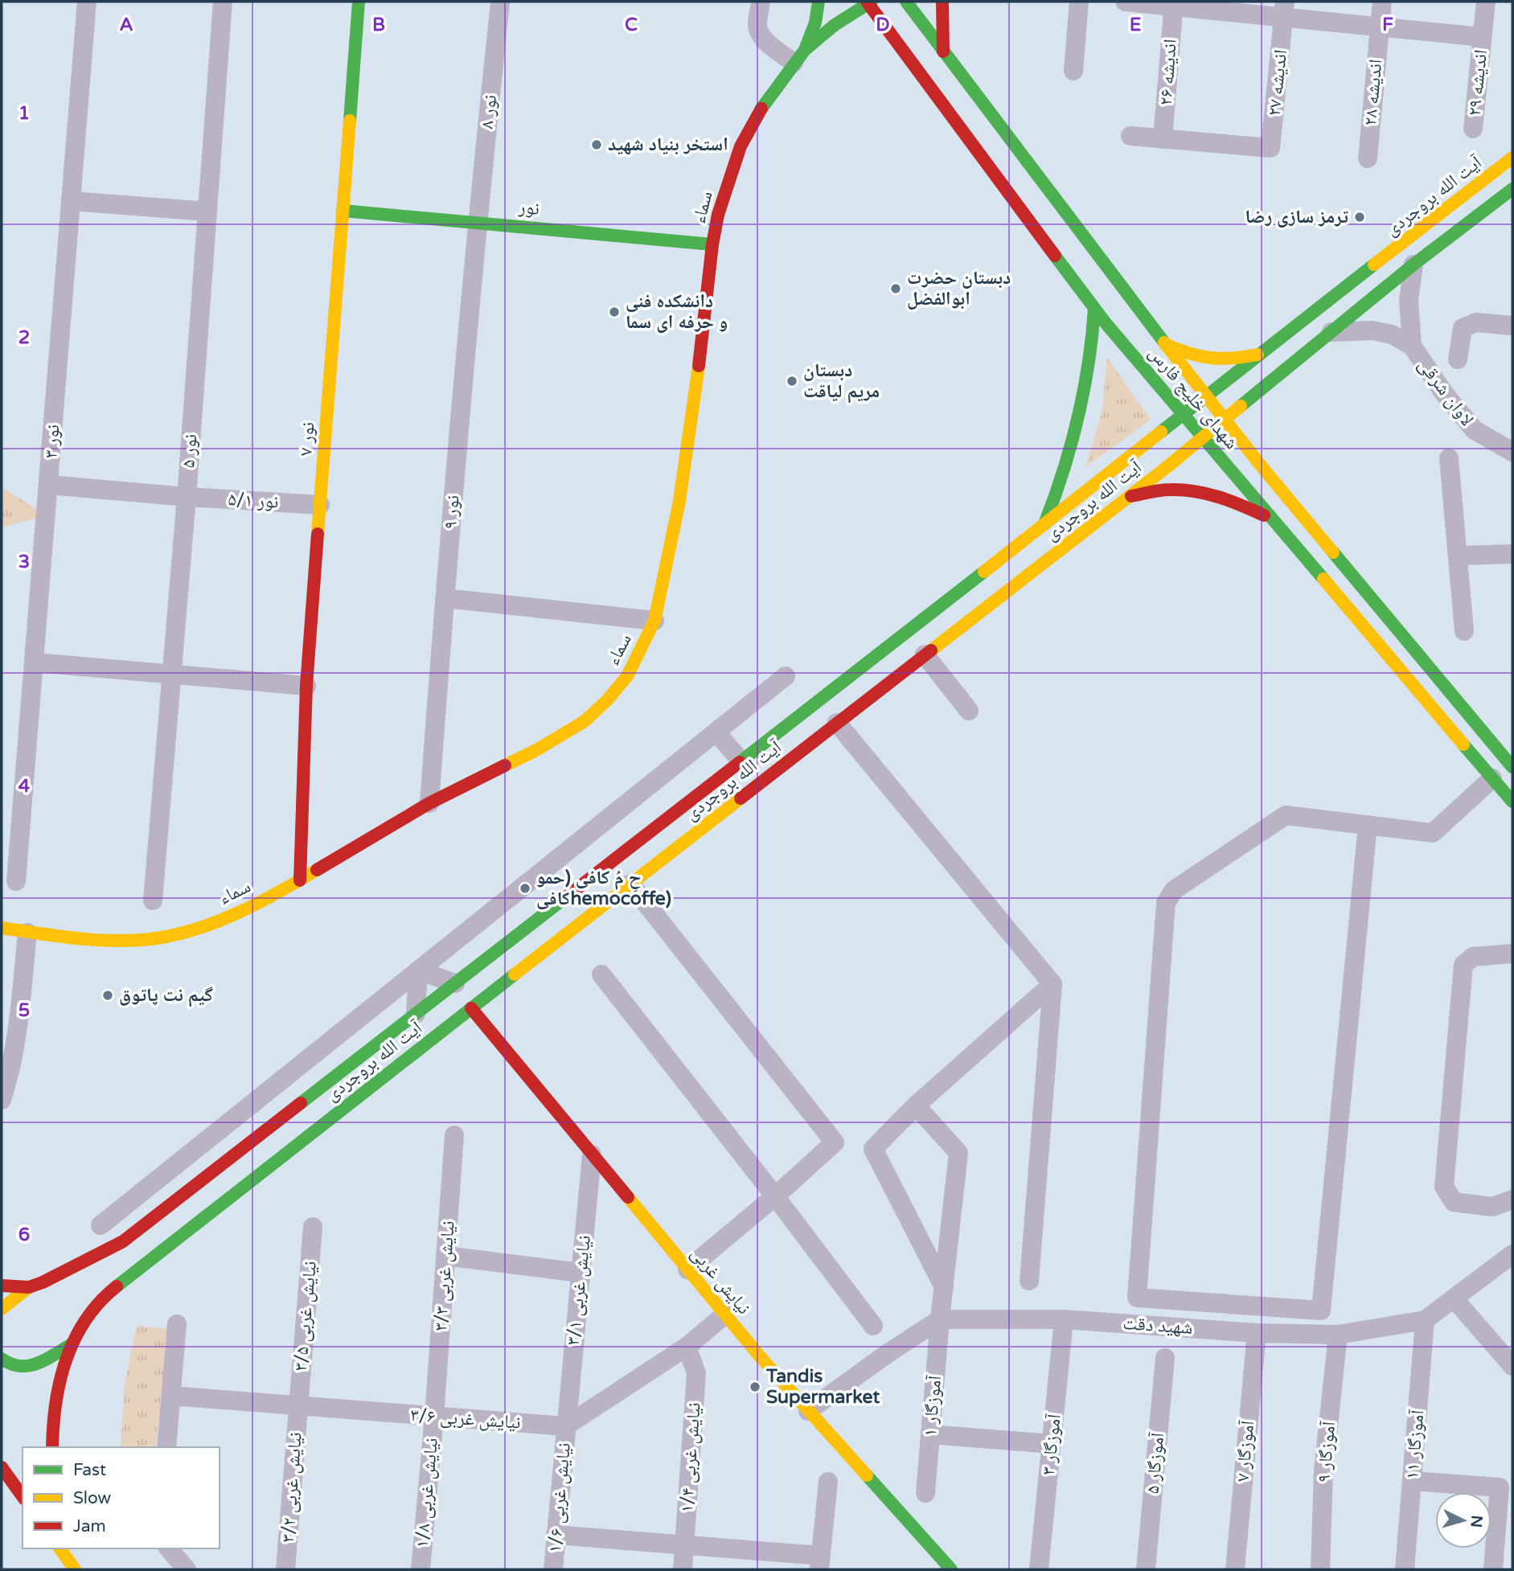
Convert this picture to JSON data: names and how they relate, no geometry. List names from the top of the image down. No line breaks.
{"streets":{"main road":["آیت الله بروجردی","سماء","نور","شهدای خلیج فارس","نور ۷","نیایش غربی"],"street":["اندیشه ۲۶","اندیشه ۲۷","اندیشه ۲۹","اندیشه ۲۸","نور ۸","لاوان شرقی","نور ۳","نور ۵","نور ۵/۱","نور ۹","نیایش غربی ۳/۳","نیایش غربی ۳/۱","نیایش غربی ۳/۵","شهید دقت","آموزگار ۱","نیایش غربی ۳/۶","آموزگار ۳","آموزگار ۱۱","آموزگار ۷","آموزگار ۹","نیایش غربی ۱/۴","آموزگار ۵","نیایش غربی ۳/۲","نیایش غربی ۱/۸","نیایش غربی ۱/۶"]},"crossings":[["اندیشه ۲۶","اندیشه ۲۷"],["نور ۸","نور"],["نور ۸","نور ۹"],["آیت الله بروجردی","شهدای خلیج فارس"],["آیت الله بروجردی","نیایش غربی"],["سماء","نور"],["سماء","شهدای خلیج فارس"],["سماء","نور ۷"],["سماء","نور ۹"],["نور","نور ۷"],["نور","نور ۹"],["نور ۷","نور ۵/۱"],["نور ۳","نور ۵/۱"],["نور ۵","نور ۵/۱"],["نیایش غربی ۳/۳","نیایش غربی ۳/۶"],["نیایش غربی ۳/۳","نیایش غربی ۱/۸"],["نیایش غربی","نیایش غربی ۳/۱"],["نیایش غربی ۳/۱","نیایش غربی ۳/۶"],["نیایش غربی ۳/۱","نیایش غربی ۱/۶"],["نیایش غربی ۳/۵","نیایش غربی ۳/۶"],["نیایش غربی ۳/۵","نیایش غربی ۳/۲"],["شهید دقت","آموزگار ۱"],["شهید دقت","آموزگار ۳"],["شهید دقت","آموزگار ۱۱"],["شهید دقت","آموزگار ۷"],["شهید دقت","آموزگار ۹"],["نیایش غربی ۳/۶","نیایش غربی ۳/۲"],["نیایش غربی ۳/۶","نیایش غربی ۱/۸"],["نیایش غربی ۳/۶","نیایش غربی ۱/۶"]],"places":["استخر بنیاد شهید","ترمز سازی رضا","دبستان حضرت ابوالفضل","دانشکده فنی و حرفه ای سما","دبستان مریم لیاقت","حِ مُ کافی (حمو کافیhemocoffe)","گیم نت پاتوق","Tandis Supermarket"],"legend":["Fast","Slow","Jam"],"north":"right","grid":{"columns":["A","B","C","D","E","F"],"rows":["1","2","3","4","5","6"]}}
